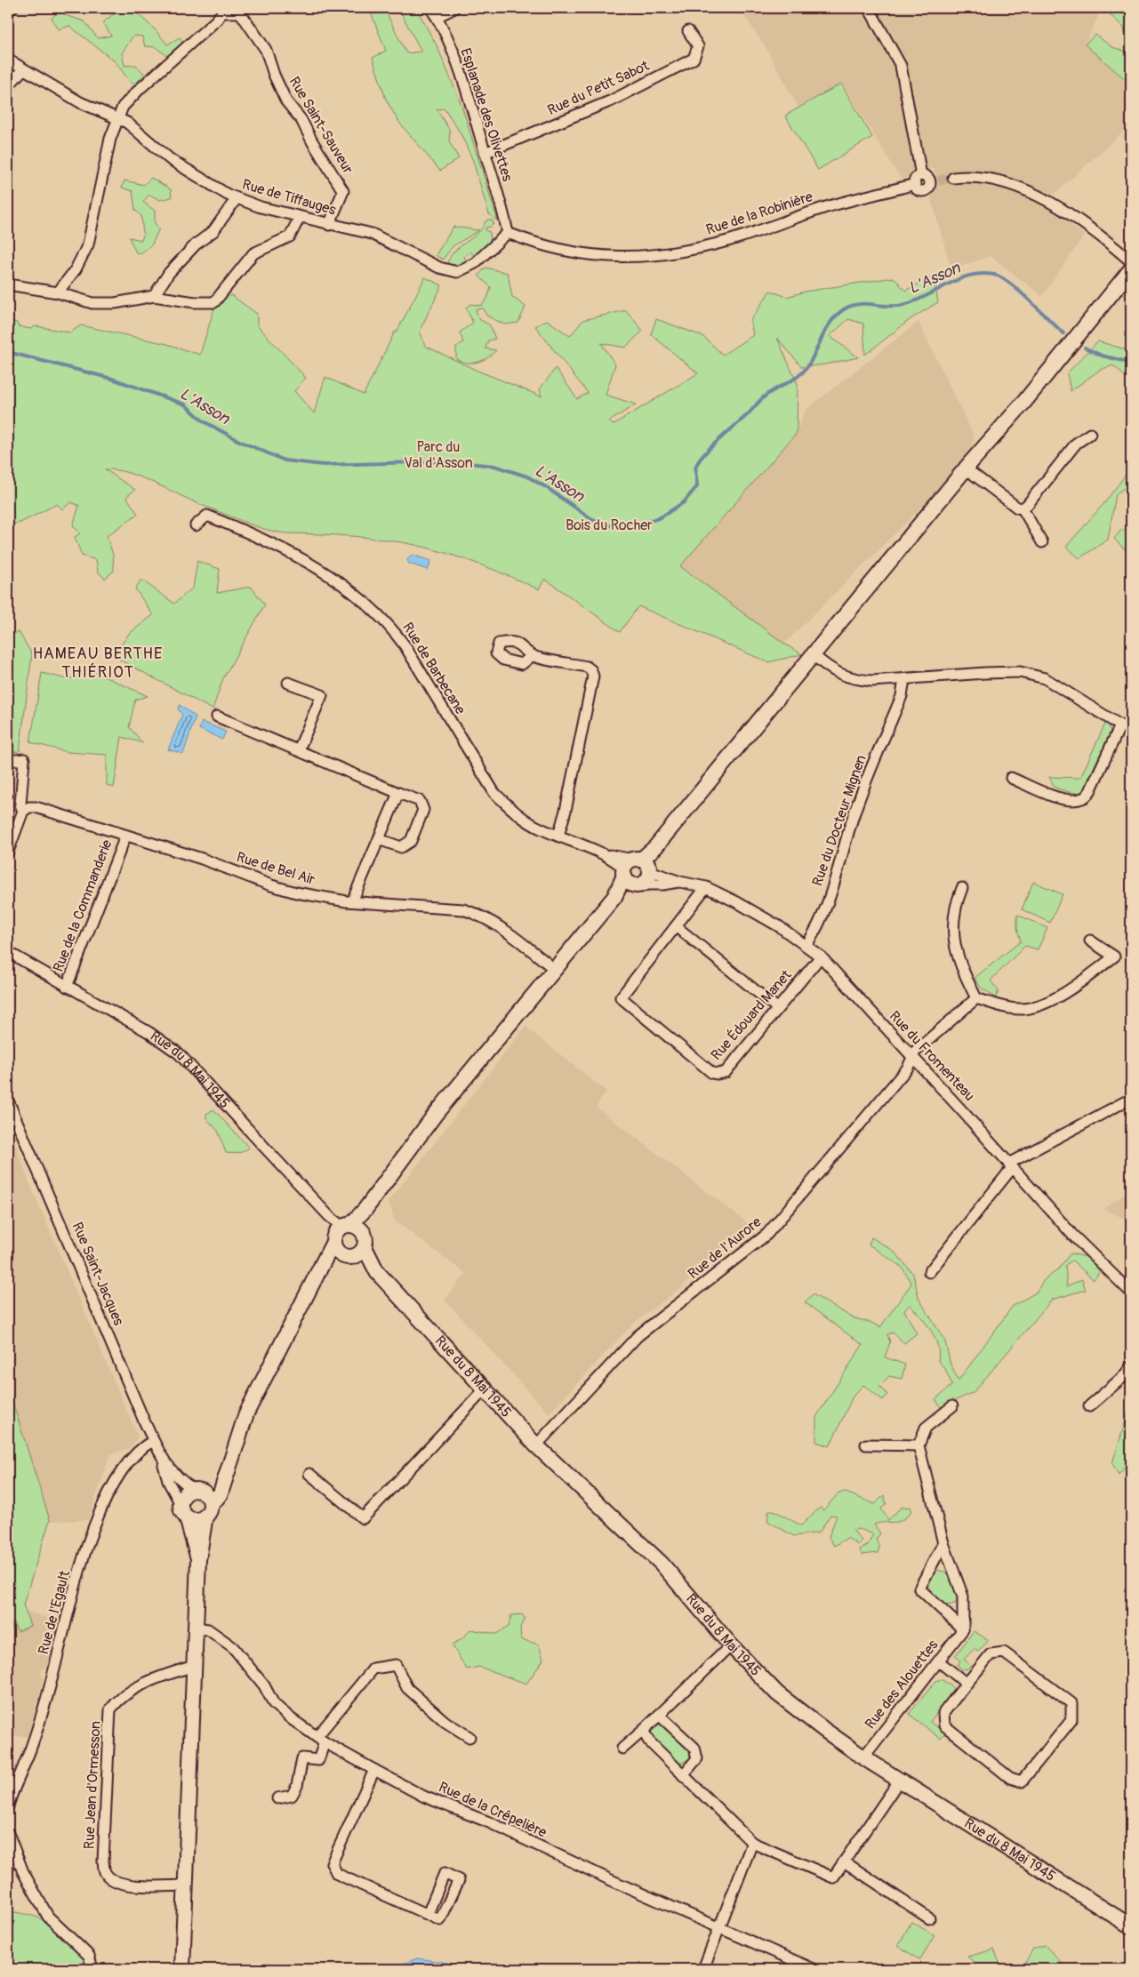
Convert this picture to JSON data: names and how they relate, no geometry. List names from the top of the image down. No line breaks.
{"streets":{"main road":["Rue du 8 Mai 1945"],"street":["Rue du Petit Sabot","Esplanade des Olivettes","Rue Saint-Sauveur","Rue de Tiffauges","Rue de la Robinière","Rue de Barbecane","Rue du Docteur Mignen","Rue de Bel Air","Rue de la Commanderie","Rue Édouard Manet","Rue du Fromenteau","Rue de l'Aurore","Rue Saint-Jacques","Rue de l'Egault","Rue des Alouettes","Rue Jean d'Ormesson","Rue de la Crêpelière"]},"crossings":[["Rue du Petit Sabot","Esplanade des Olivettes"],["Esplanade des Olivettes","Rue de Tiffauges"],["Esplanade des Olivettes","Rue de la Robinière"],["Rue Saint-Sauveur","Rue de Tiffauges"],["Rue de Tiffauges","Rue de la Robinière"],["Rue de Barbecane","Rue du Fromenteau"],["Rue du Docteur Mignen","Rue du Fromenteau"],["Rue de Bel Air","Rue de la Commanderie"],["Rue de la Commanderie","Rue du 8 Mai 1945"],["Rue Édouard Manet","Rue du Fromenteau"],["Rue du Fromenteau","Rue de l'Aurore"],["Rue du 8 Mai 1945","Rue de l'Aurore"],["Rue du 8 Mai 1945","Rue des Alouettes"],["Rue Saint-Jacques","Rue de l'Egault"]],"districts":["HAMEAU BERTHE THIÉRIOT"],"water":["L'Asson"],"parks":["Parc du Val d'Asson","Bois du Rocher"]}
